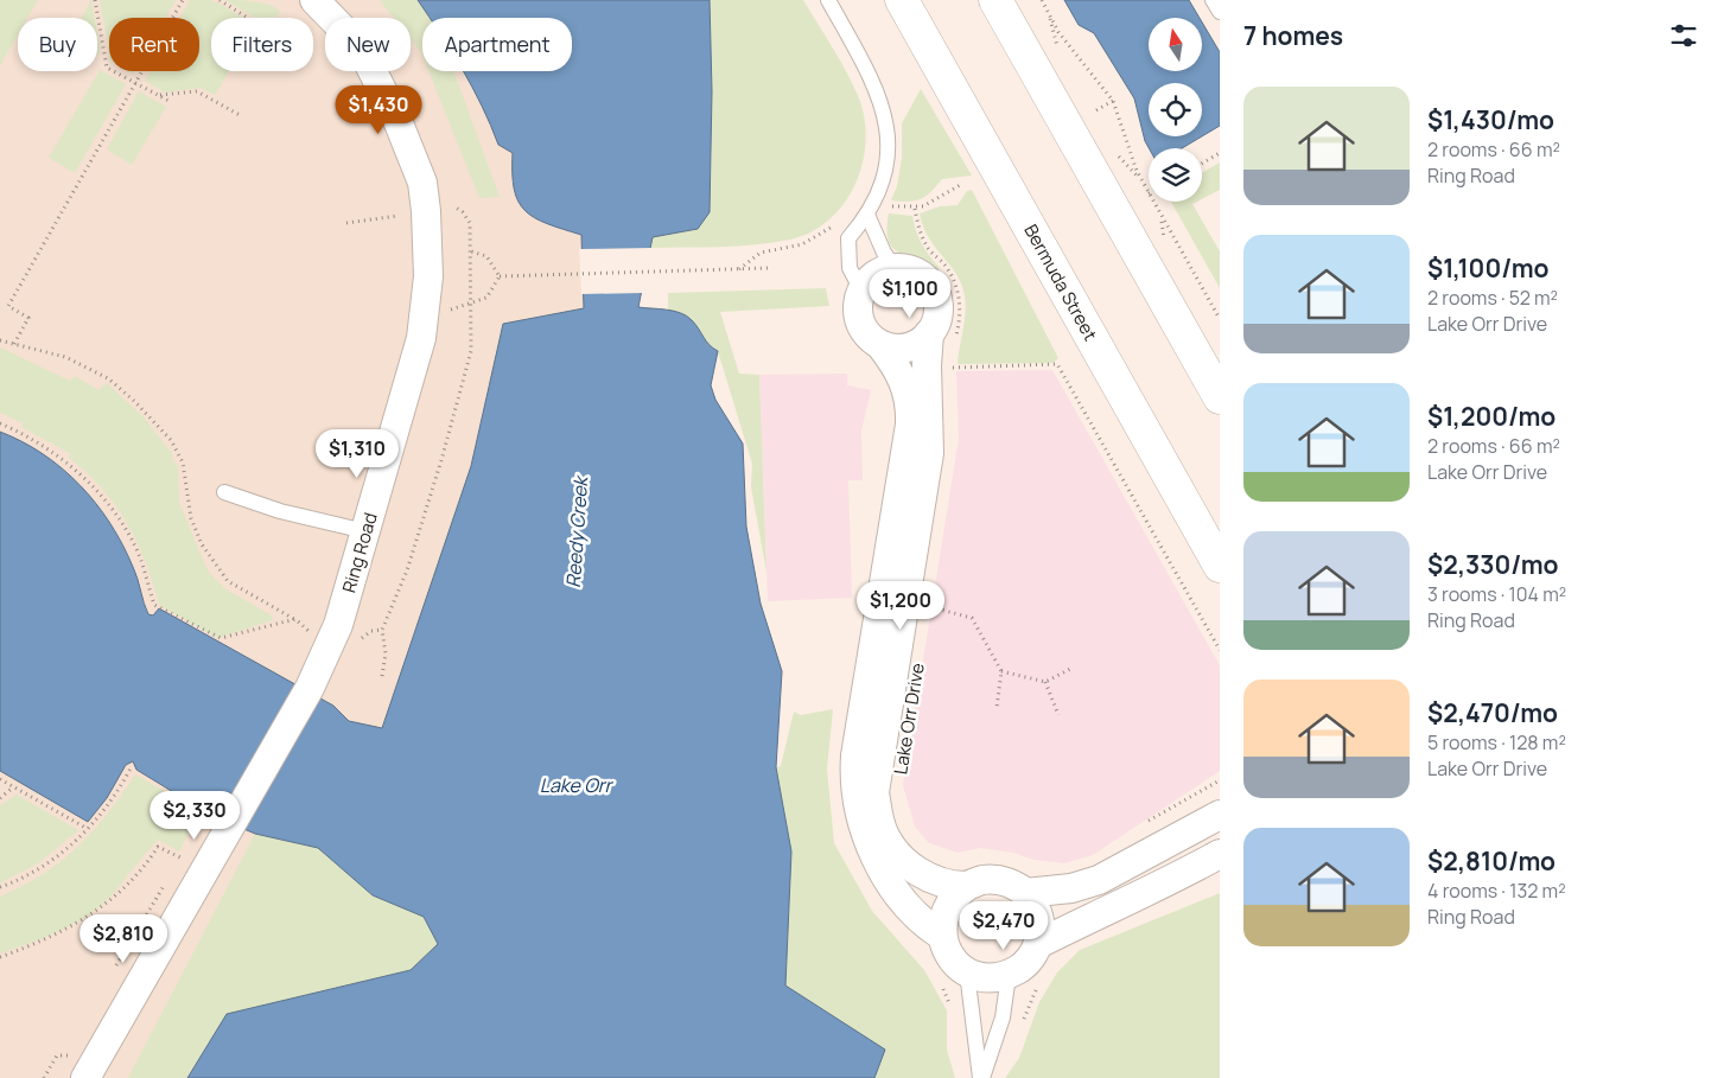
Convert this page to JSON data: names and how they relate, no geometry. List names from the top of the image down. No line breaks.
{"streets":{"main road":["Bermuda Street"],"street":["Ring Road","Lake Orr Drive"]},"water":["Reedy Creek","Lake Orr"],"north":"top","page":{"heading":"7 homes","chip":["Buy","Rent","Filters","New","Apartment"],"list":[{"name":"$1,430/mo","note":"2 rooms · 66 m² · Ring Road"},{"name":"$1,100/mo","note":"2 rooms · 52 m² · Lake Orr Drive"},{"name":"$1,200/mo","note":"2 rooms · 66 m² · Lake Orr Drive"},{"name":"$2,330/mo","note":"3 rooms · 104 m² · Ring Road"},{"name":"$2,470/mo","note":"5 rooms · 128 m² · Lake Orr Drive"},{"name":"$2,810/mo","note":"4 rooms · 132 m² · Ring Road"}],"price":["$1,430","$1,100","$1,310","$1,200","$2,330","$2,470","$2,810"]}}
